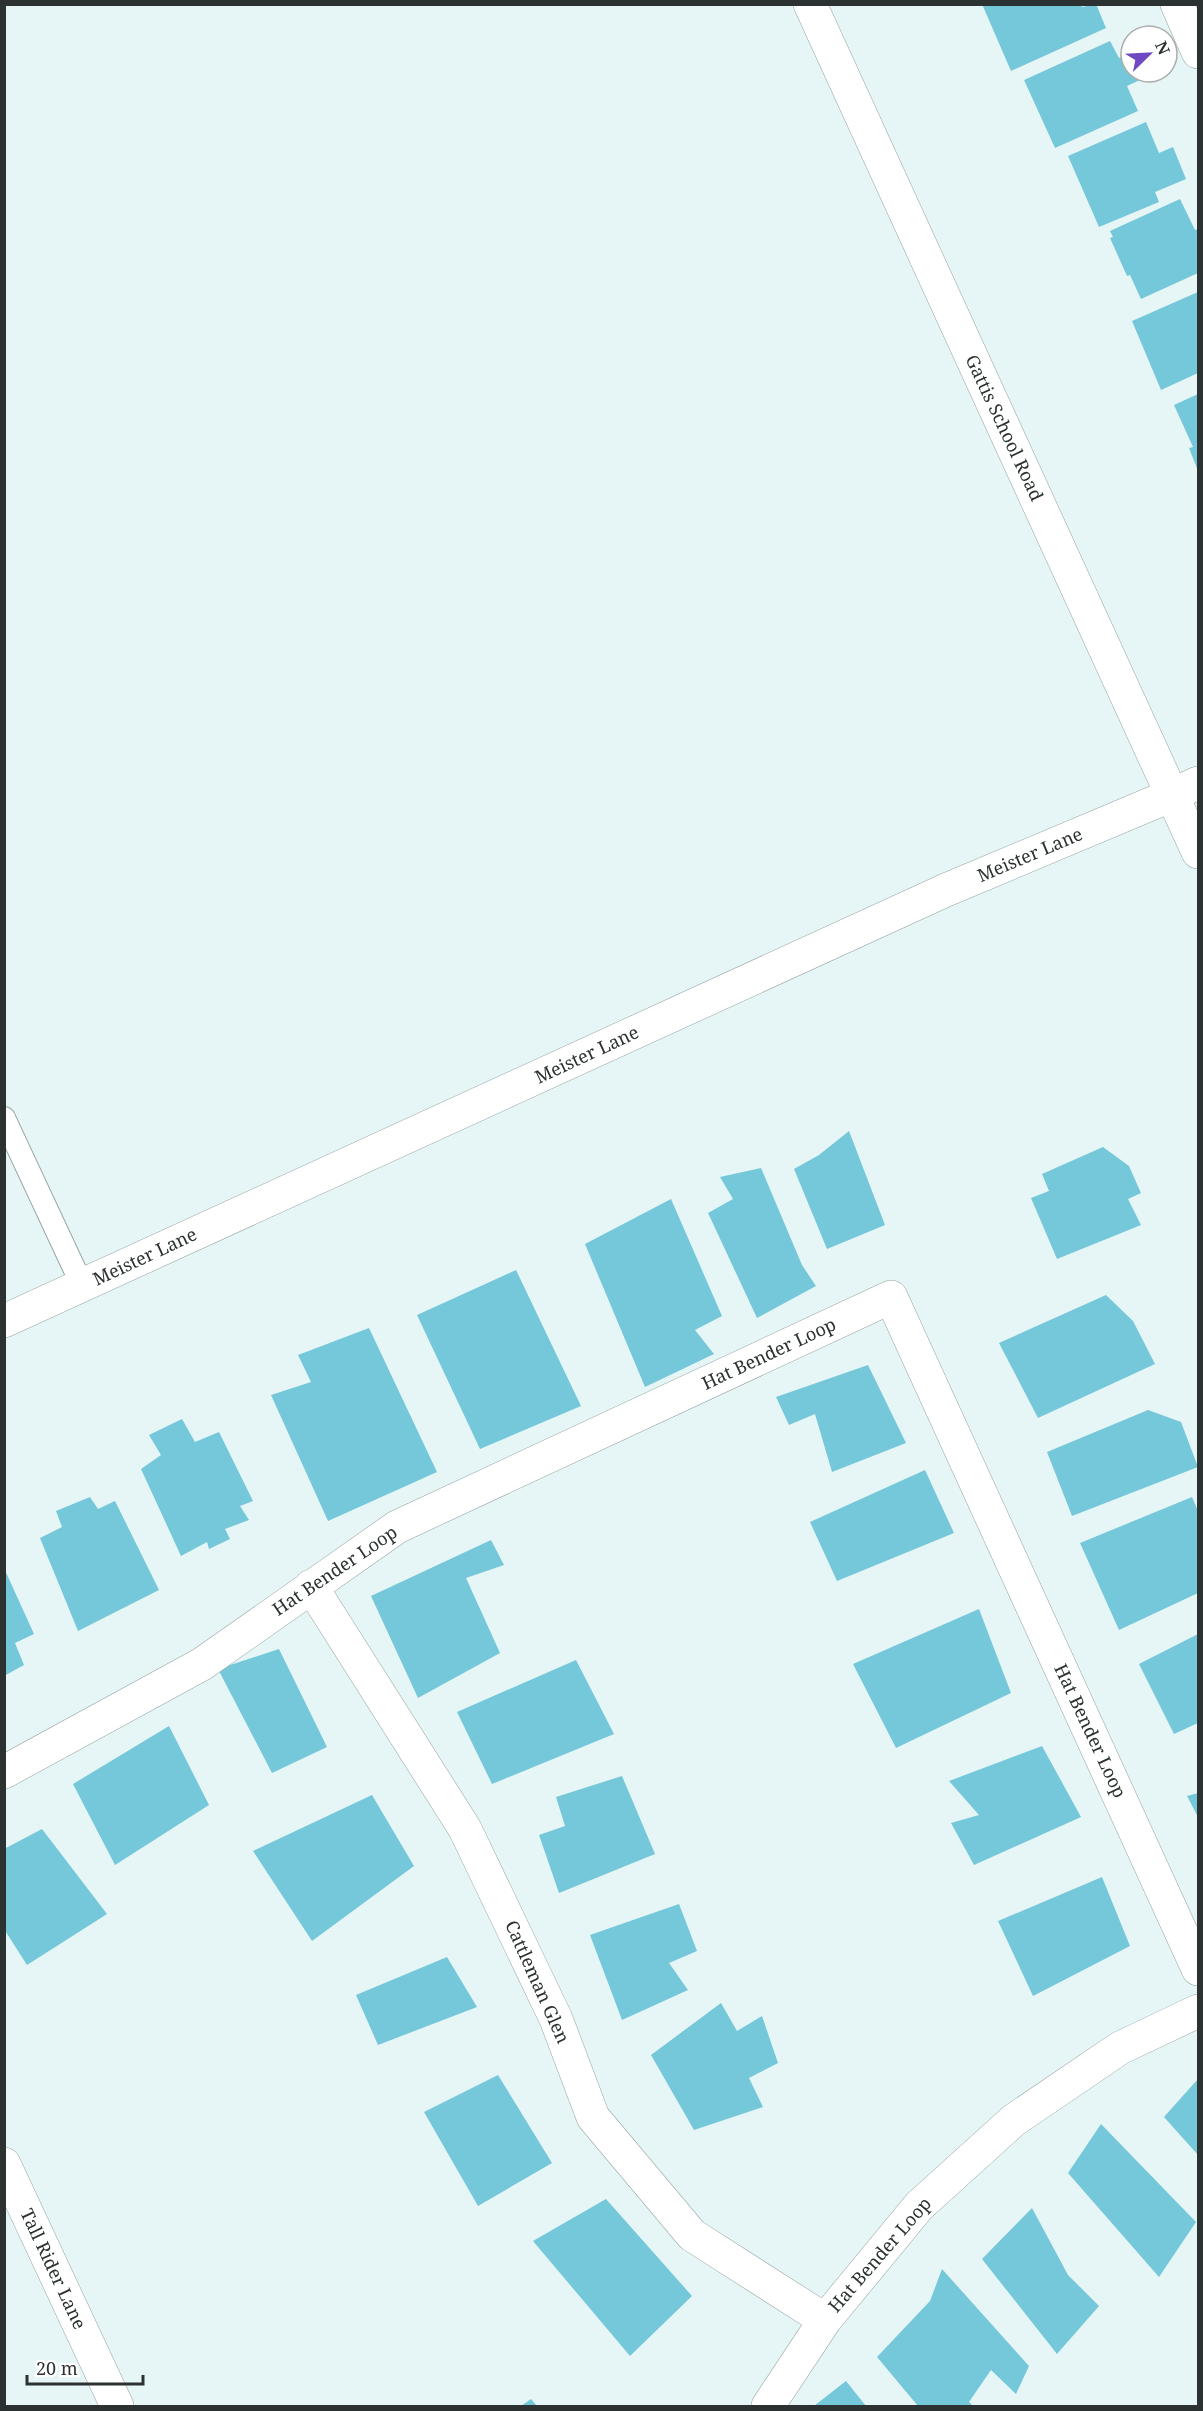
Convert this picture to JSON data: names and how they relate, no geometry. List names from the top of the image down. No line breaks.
{"streets":{"street":["Gattis School Road","Meister Lane","Hat Bender Loop","Cattleman Glen","Tall Rider Lane"]},"crossings":[["Gattis School Road","Meister Lane"],["Hat Bender Loop","Cattleman Glen"]],"scale_bar":"20 m","north":"top right"}
